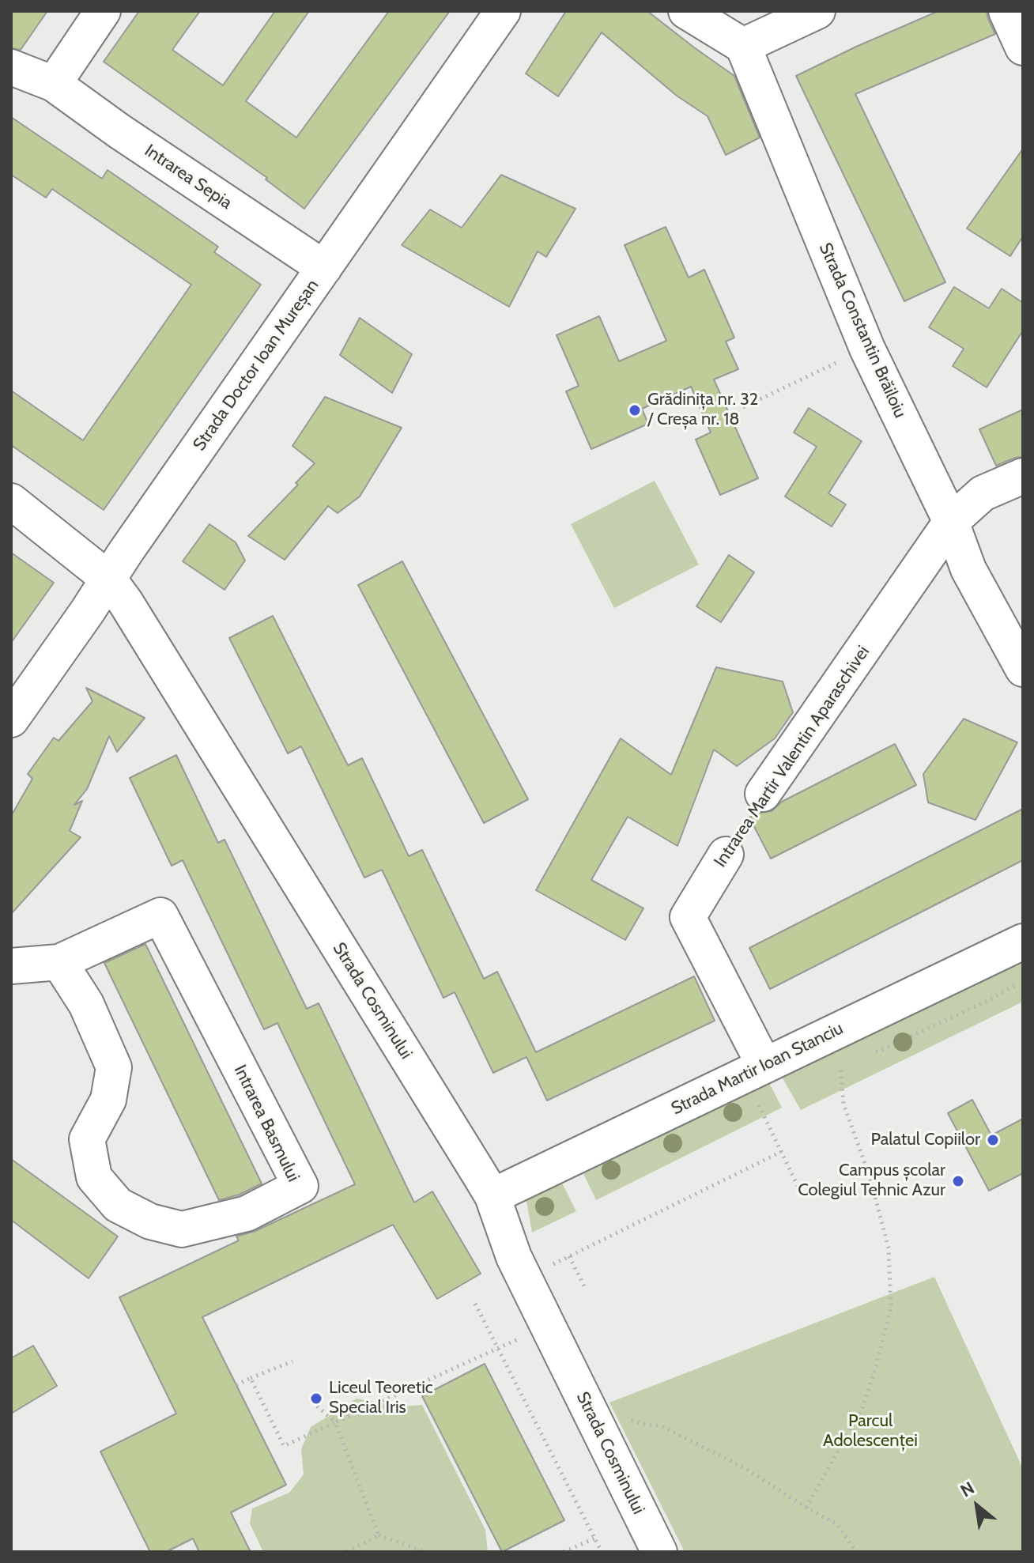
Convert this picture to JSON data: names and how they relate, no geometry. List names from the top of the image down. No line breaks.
{"streets":{"street":["Intrarea Sepia","Strada Constantin Brăiloiu","Strada Doctor Ioan Mureșan","Intrarea Martir Valentin Aparaschivei","Strada Cosminului","Strada Martir Ioan Stanciu","Intrarea Basmului"]},"crossings":[["Intrarea Sepia","Strada Doctor Ioan Mureșan"],["Strada Constantin Brăiloiu","Intrarea Martir Valentin Aparaschivei"],["Strada Doctor Ioan Mureșan","Strada Cosminului"],["Intrarea Martir Valentin Aparaschivei","Strada Martir Ioan Stanciu"],["Strada Cosminului","Strada Martir Ioan Stanciu"]],"parks":["Parcul Adolescenței"],"places":["Grădinița nr. 32 / Creșa nr. 18","Palatul Copiilor","Campus școlar Colegiul Tehnic Azur","Liceul Teoretic Special Iris"],"north":"top left"}
